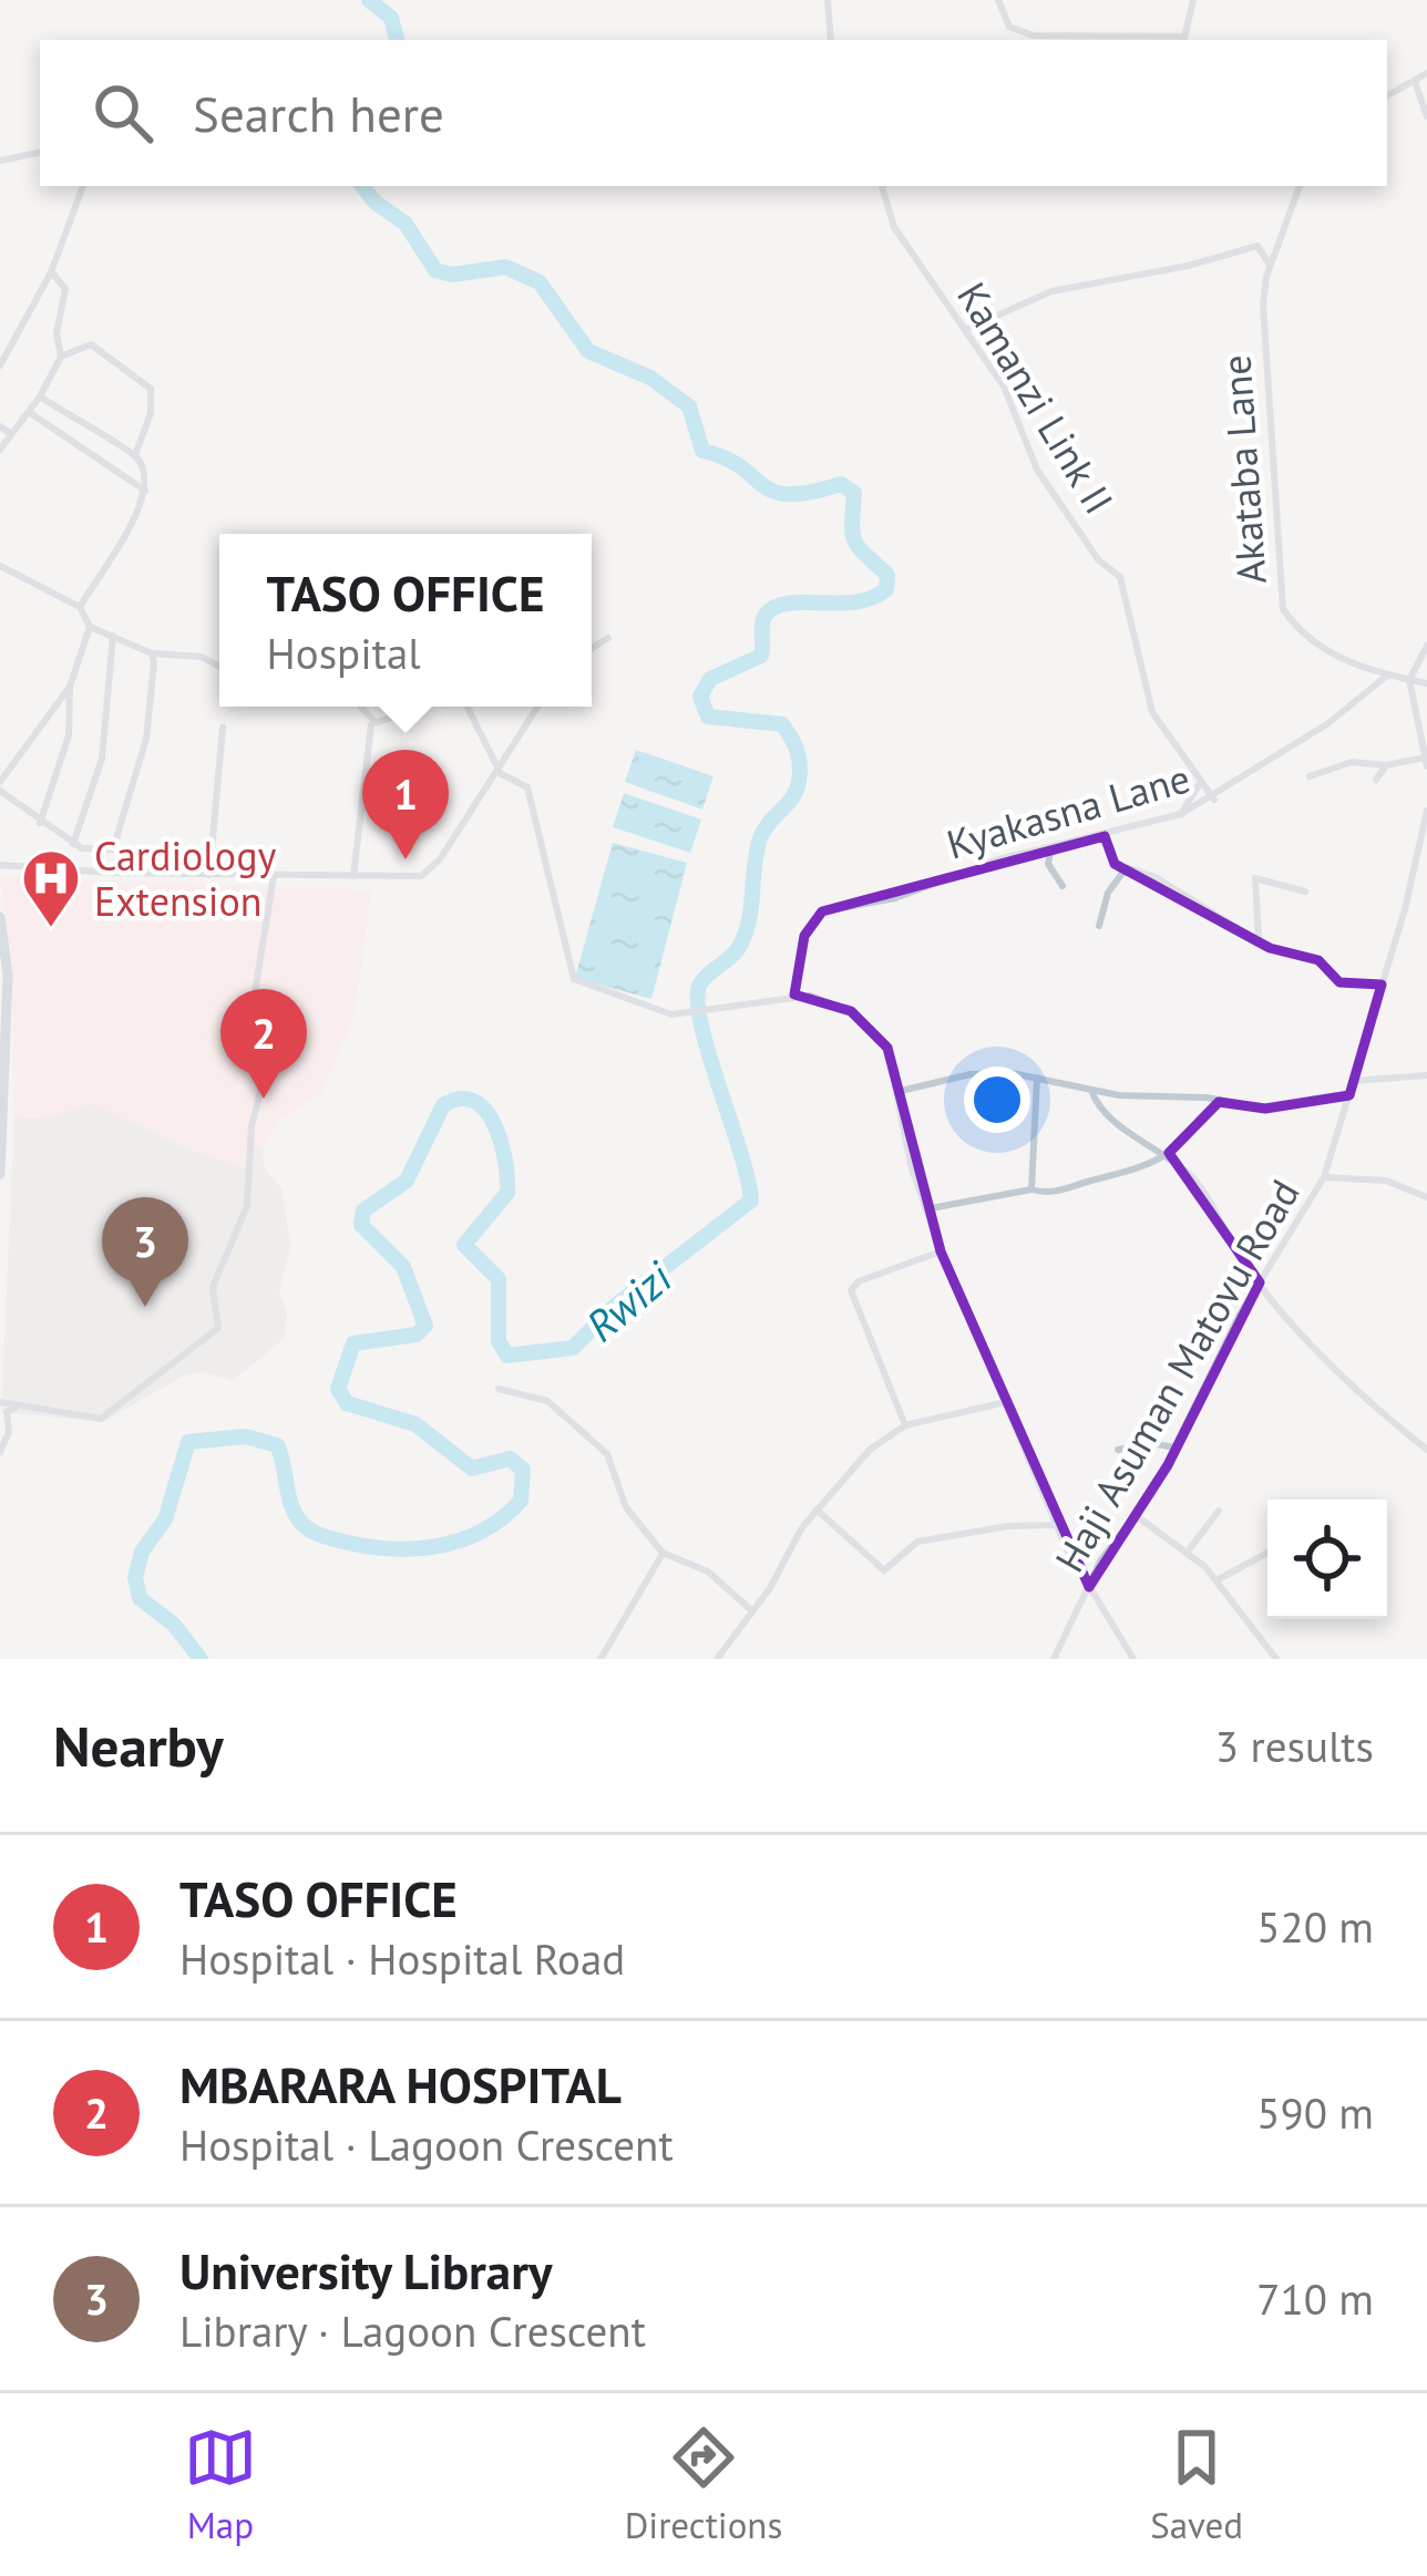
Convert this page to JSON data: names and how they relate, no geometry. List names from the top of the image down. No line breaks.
{"streets":{"street":["Kamanzi Link II","Akataba Lane","Kyakasna Lane","Haji Asuman Matovu Road"]},"crossings":[["Kamanzi Link II","Kyakasna Lane"],["Akataba Lane","Kyakasna Lane"]],"water":["Rwizi"],"places":{"hospital":["Cardiology Extension"]},"page":{"search":"Search here","popup":["TASO OFFICE","Hospital"],"pins":["1","2","3"],"heading":["Nearby","3 results"],"list":[{"mark":"1","name":"TASO OFFICE","note":"Hospital · Hospital Road","value":"520 m"},{"mark":"2","name":"MBARARA HOSPITAL","note":"Hospital · Lagoon Crescent","value":"590 m"},{"mark":"3","name":"University Library","note":"Library · Lagoon Crescent","value":"710 m"}],"nav":["Map","Directions","Saved"]}}
